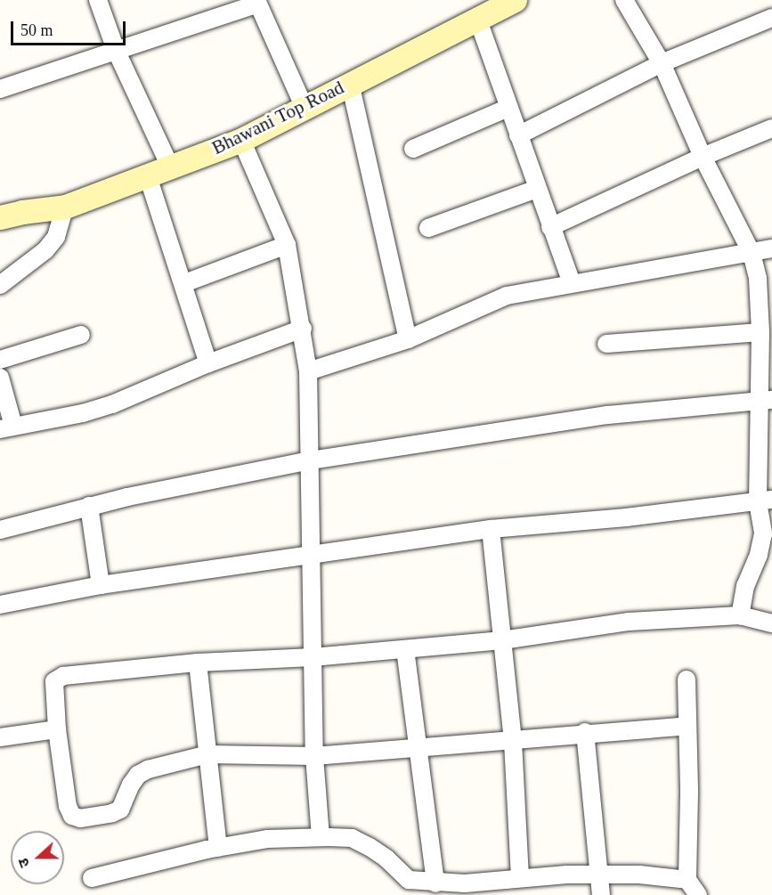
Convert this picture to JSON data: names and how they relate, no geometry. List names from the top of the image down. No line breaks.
{"streets":{"street":["Bhawani Top Road"]},"scale_bar":"50 m","north":"left"}
